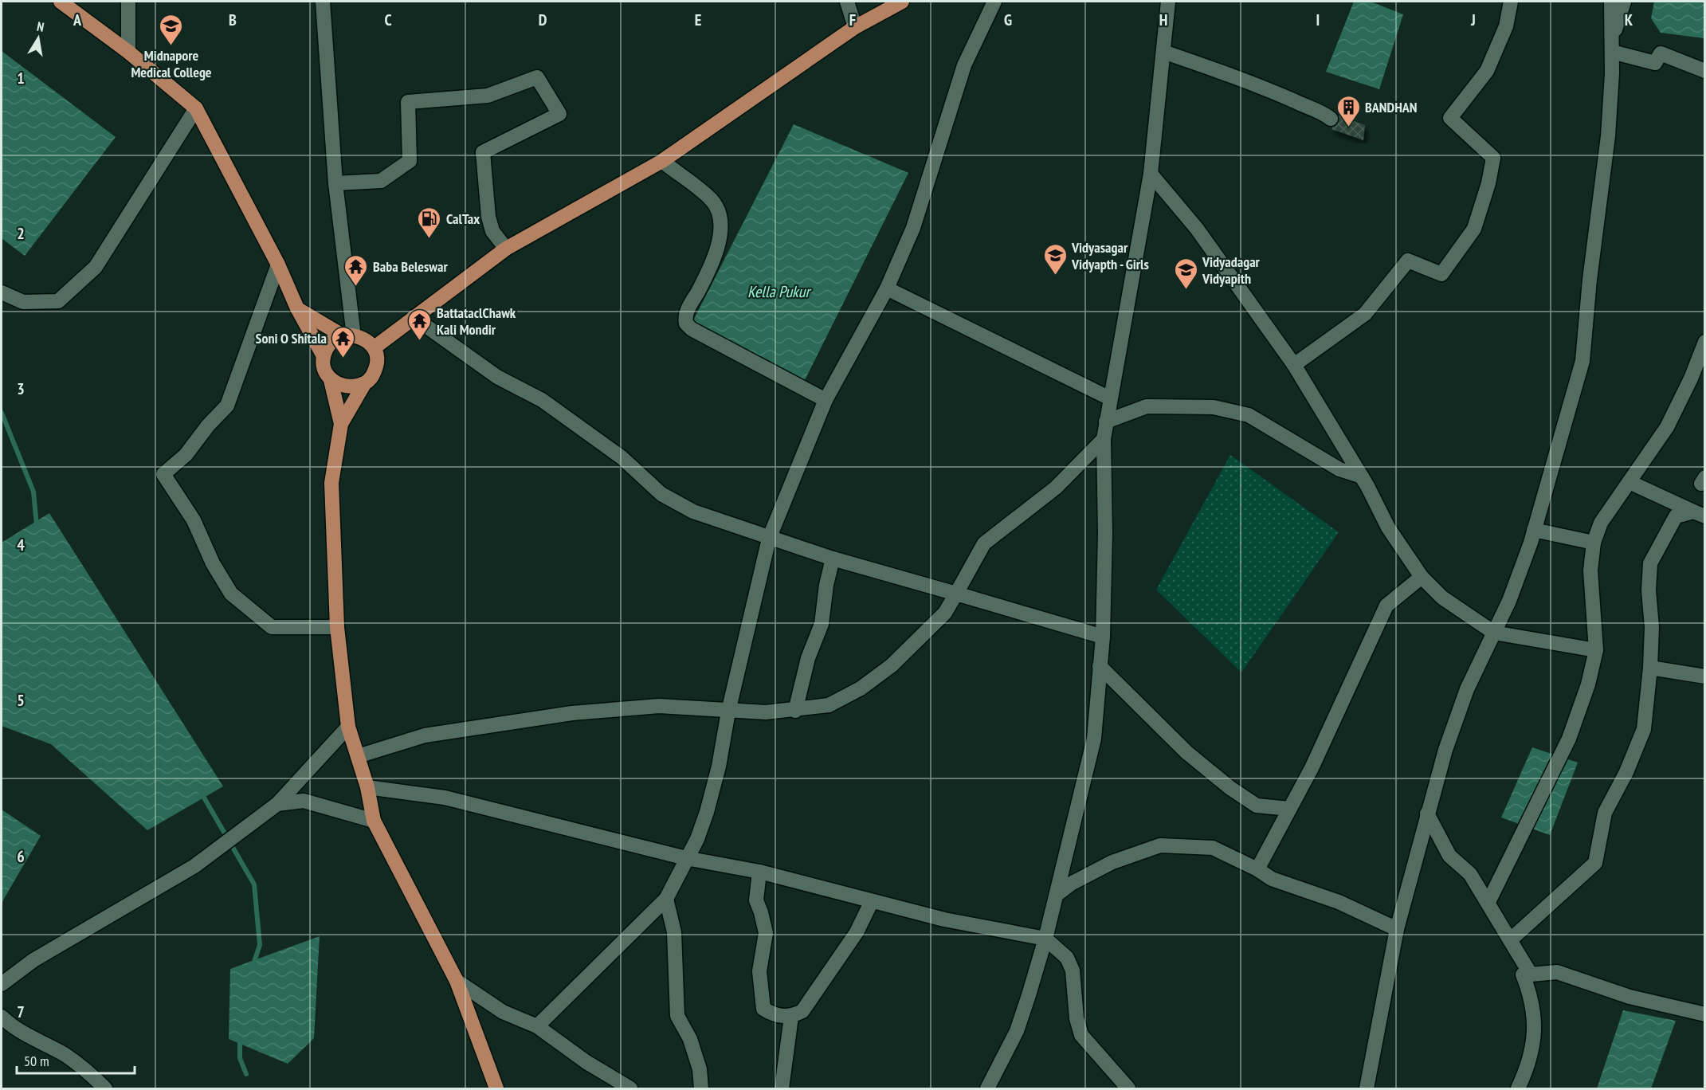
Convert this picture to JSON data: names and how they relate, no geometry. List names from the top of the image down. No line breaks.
{"water":["Kella Pukur"],"places":{"school or university":["Midnapore Medical College","Vidyasagar Vidyapth - Girls","Vidyadagar Vidyapith"],"building":["BANDHAN"],"fuel station":["CalTax"],"temple":["Baba Beleswar","BattataclChawk Kali Mondir","Soni O Shitala"]},"scale_bar":"50 m","north":"top","grid":{"columns":["A","B","C","D","E","F","G","H","I","J","K"],"rows":["1","2","3","4","5","6","7"]}}
